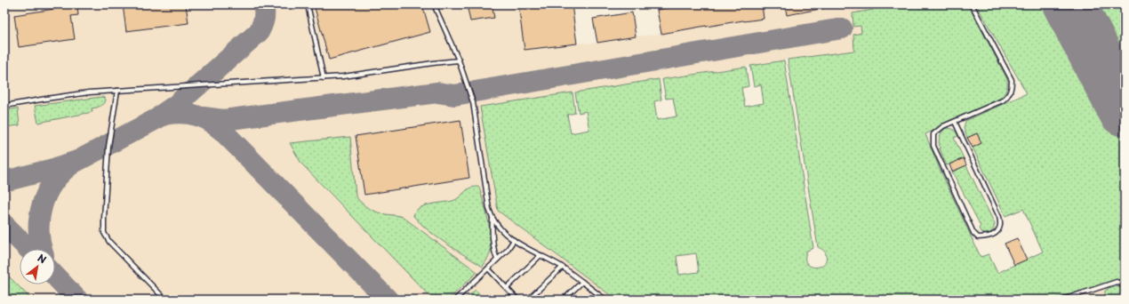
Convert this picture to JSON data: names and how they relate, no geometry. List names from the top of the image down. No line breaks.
{"north":"top right"}
